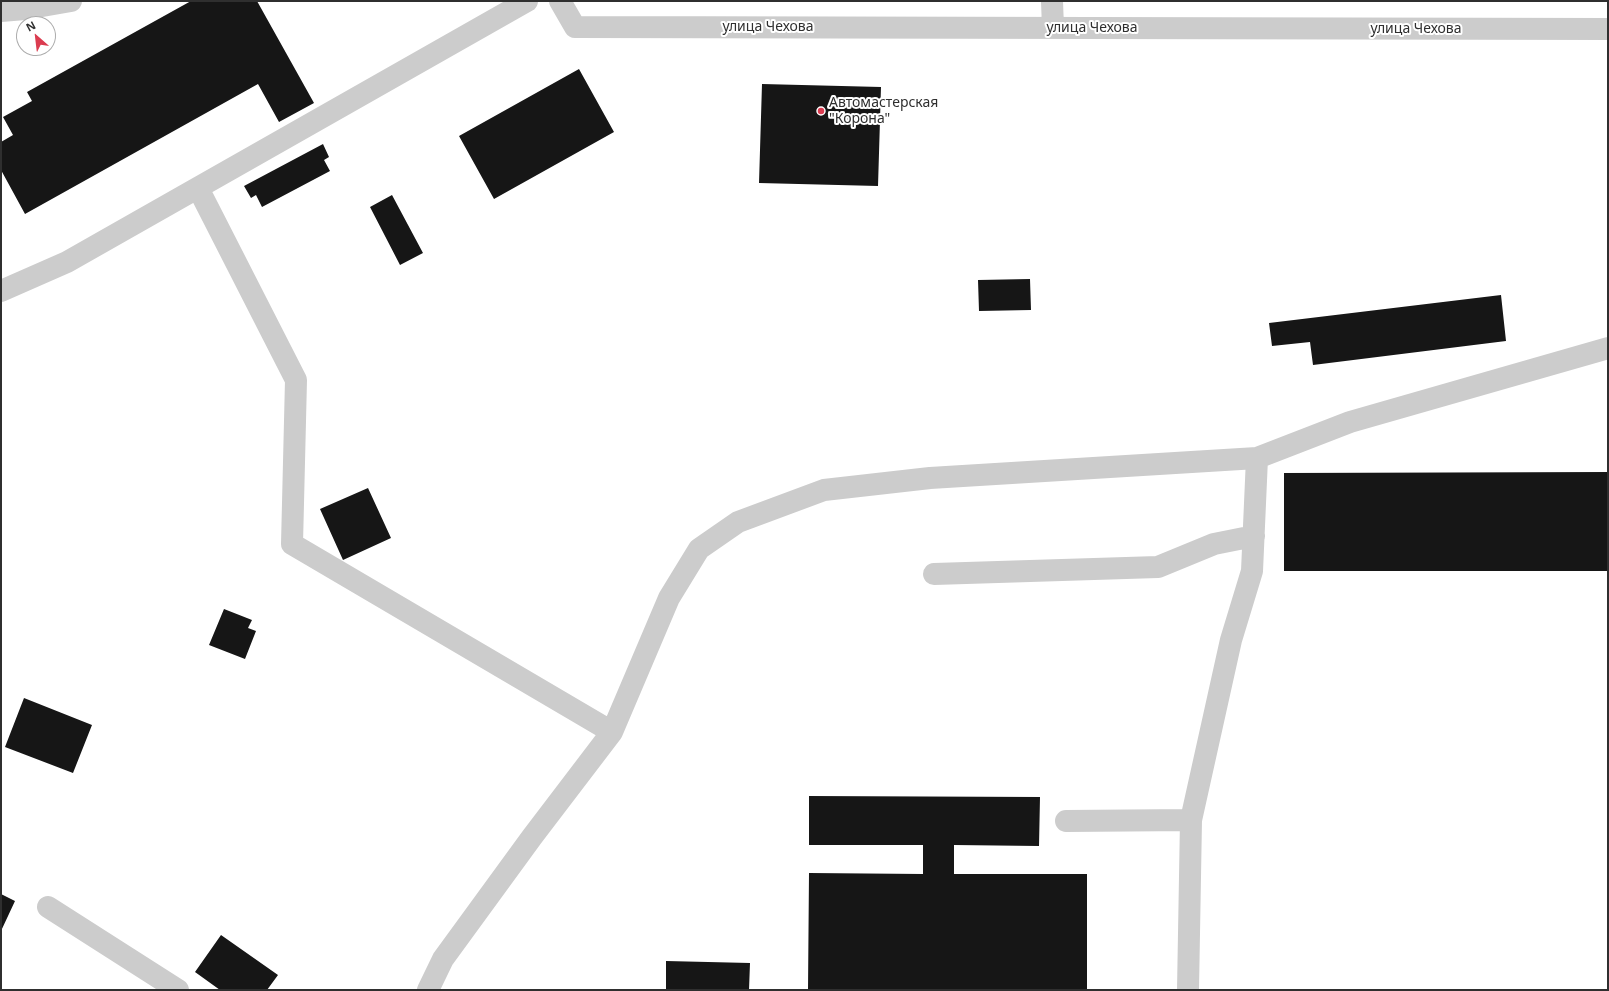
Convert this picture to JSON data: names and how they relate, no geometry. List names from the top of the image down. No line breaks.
{"streets":{"street":["улица Чехова"]},"places":["Автомастерская \"Корона\""],"north":"top left"}
